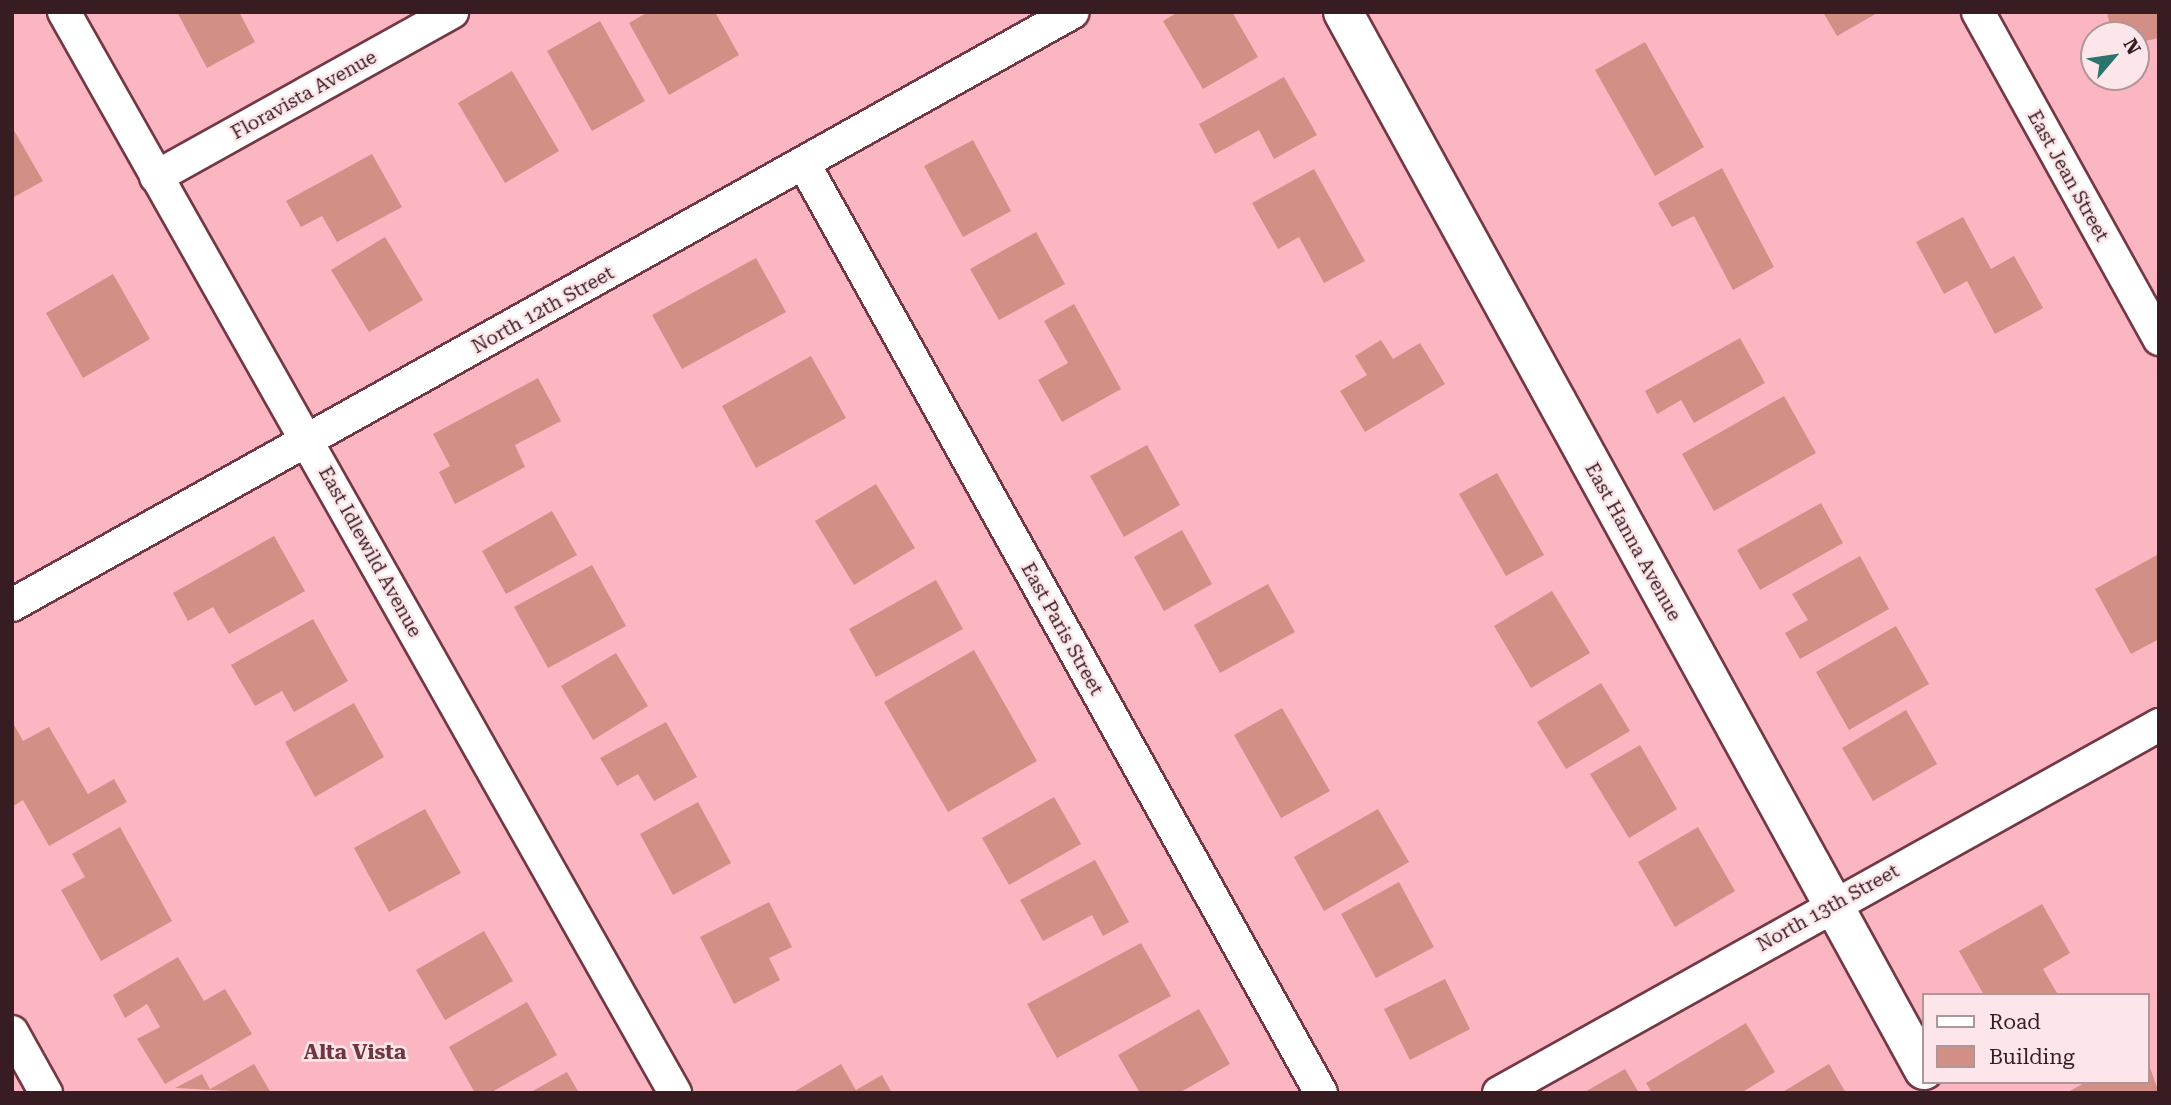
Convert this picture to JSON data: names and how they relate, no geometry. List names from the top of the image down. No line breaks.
{"streets":{"street":["Floravista Avenue","East Jean Street","North 12th Street","East Hanna Avenue","East Idlewild Avenue","East Paris Street","North 13th Street"]},"crossings":[["Floravista Avenue","East Idlewild Avenue"],["North 12th Street","East Idlewild Avenue"],["North 12th Street","East Paris Street"],["East Hanna Avenue","North 13th Street"]],"districts":["Alta Vista"],"legend":["Road","Building"],"north":"top right"}
